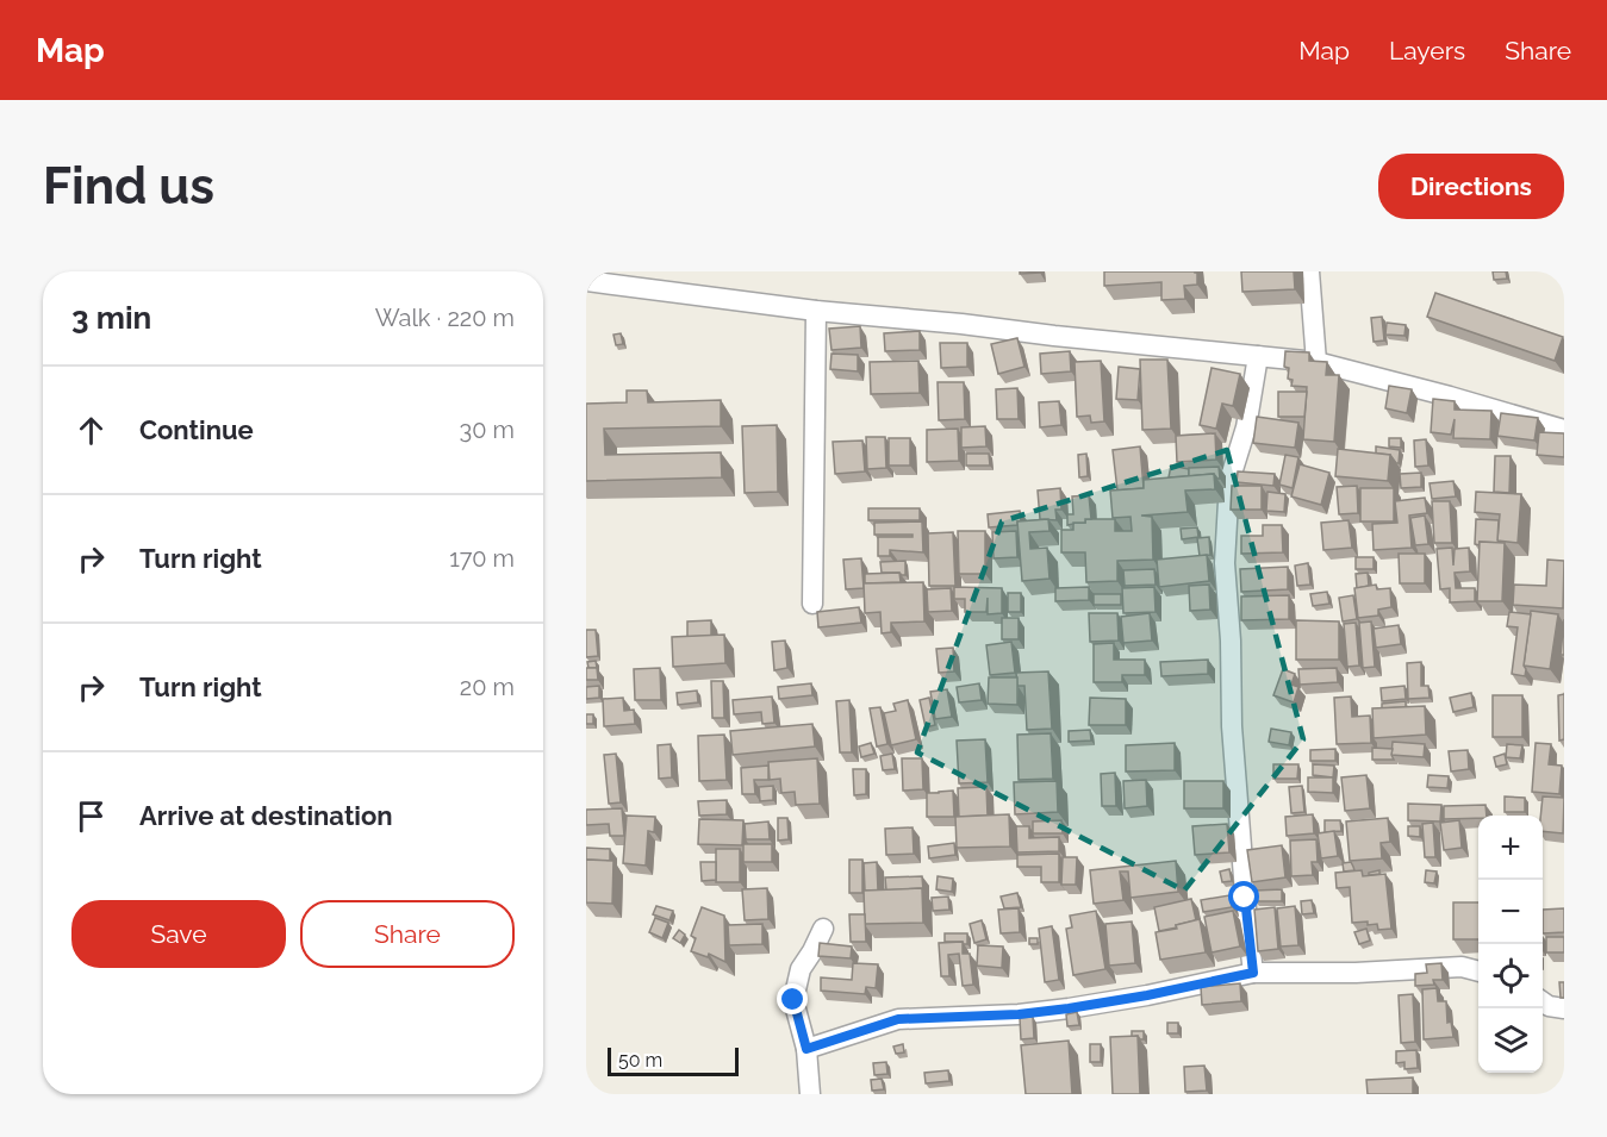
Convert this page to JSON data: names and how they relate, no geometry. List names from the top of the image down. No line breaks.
{"scale_bar":"50 m","page":{"header":"Map","nav":["Map","Layers","Share"],"buttons":["Directions",["Save","Share"]],"title":"Find us","heading":["3 min","Walk · 220 m"],"list":[["Continue","30 m"],["Turn right","170 m"],["Turn right","20 m"],"Arrive at destination"],"map_buttons":["+","−"],"scale":"50 m"}}
